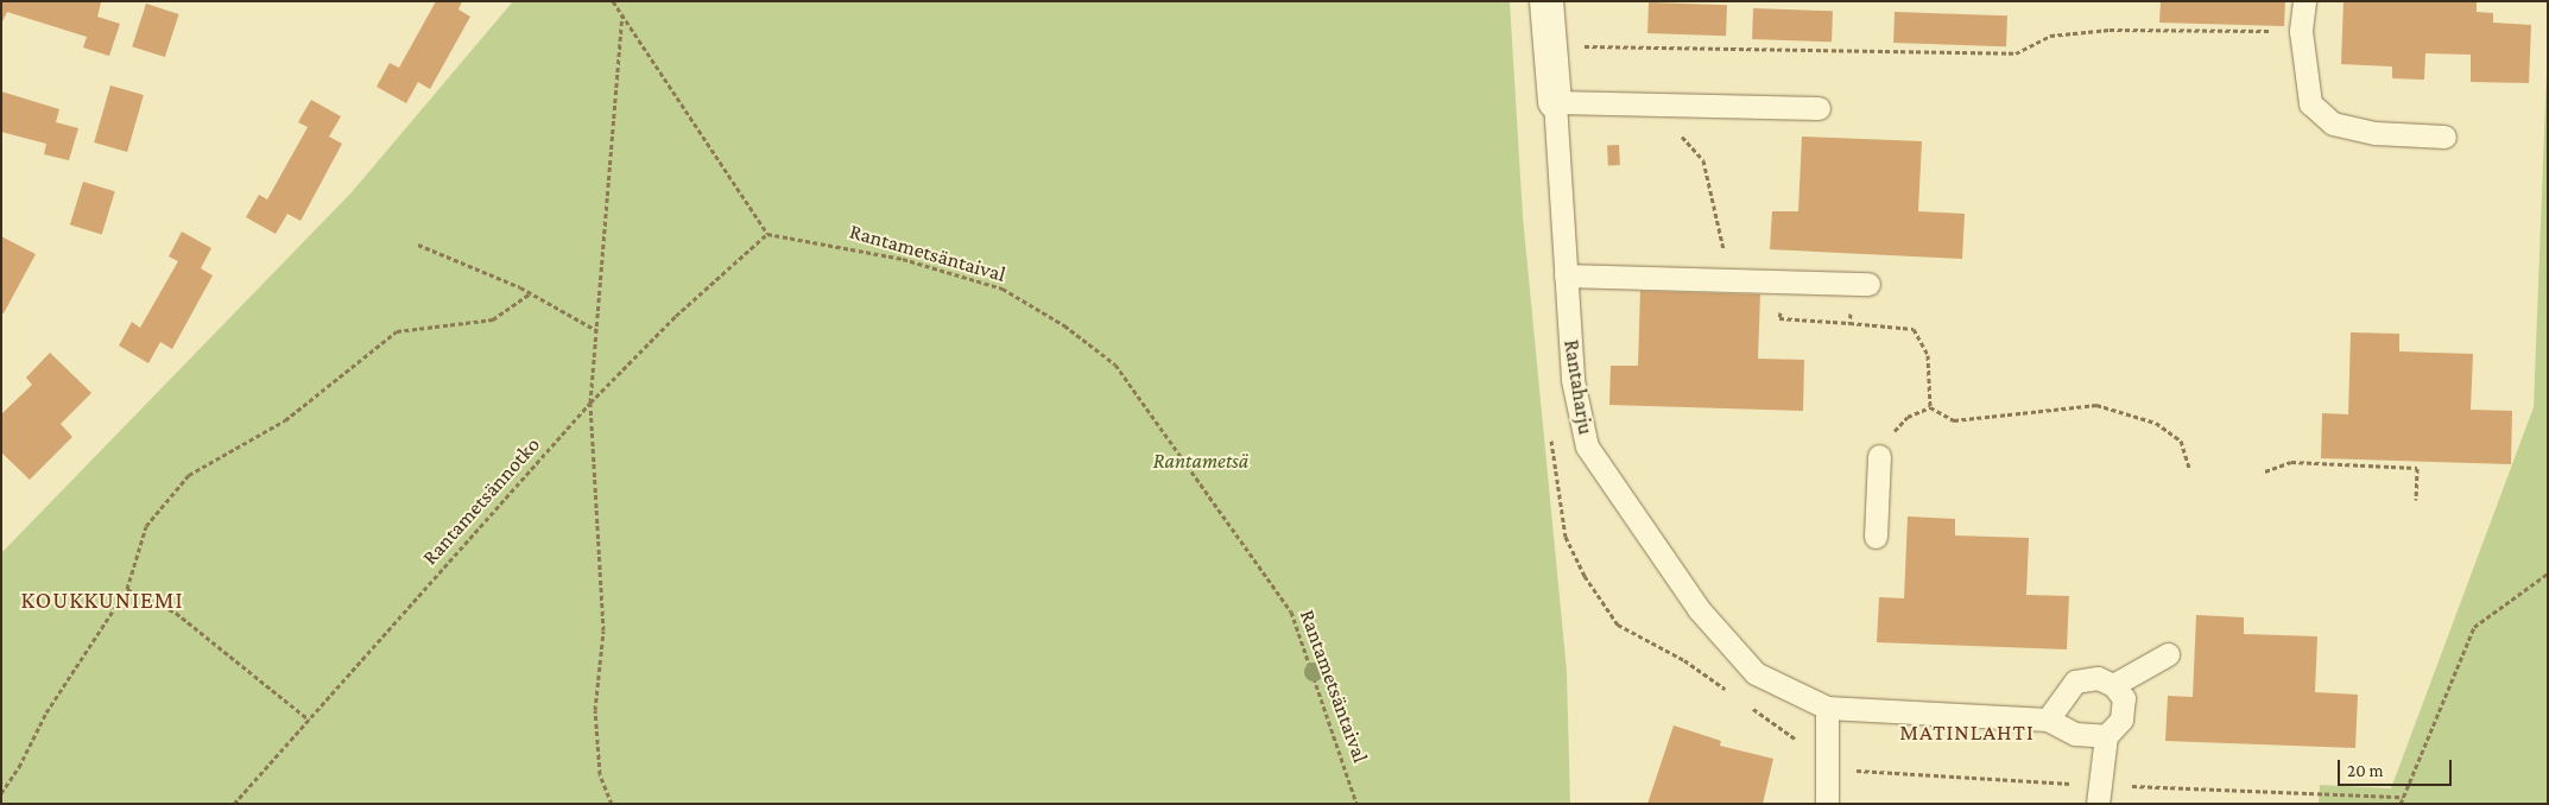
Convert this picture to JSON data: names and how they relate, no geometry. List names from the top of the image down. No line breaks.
{"streets":{"street":["Rantaharju"],"path":["Rantametsäntaival","Rantametsännotko"]},"crossings":[["Rantametsäntaival","Rantametsännotko"]],"districts":["KOUKKUNIEMI","MATINLAHTI"],"parks":["Rantametsä"],"scale_bar":"20 m"}
